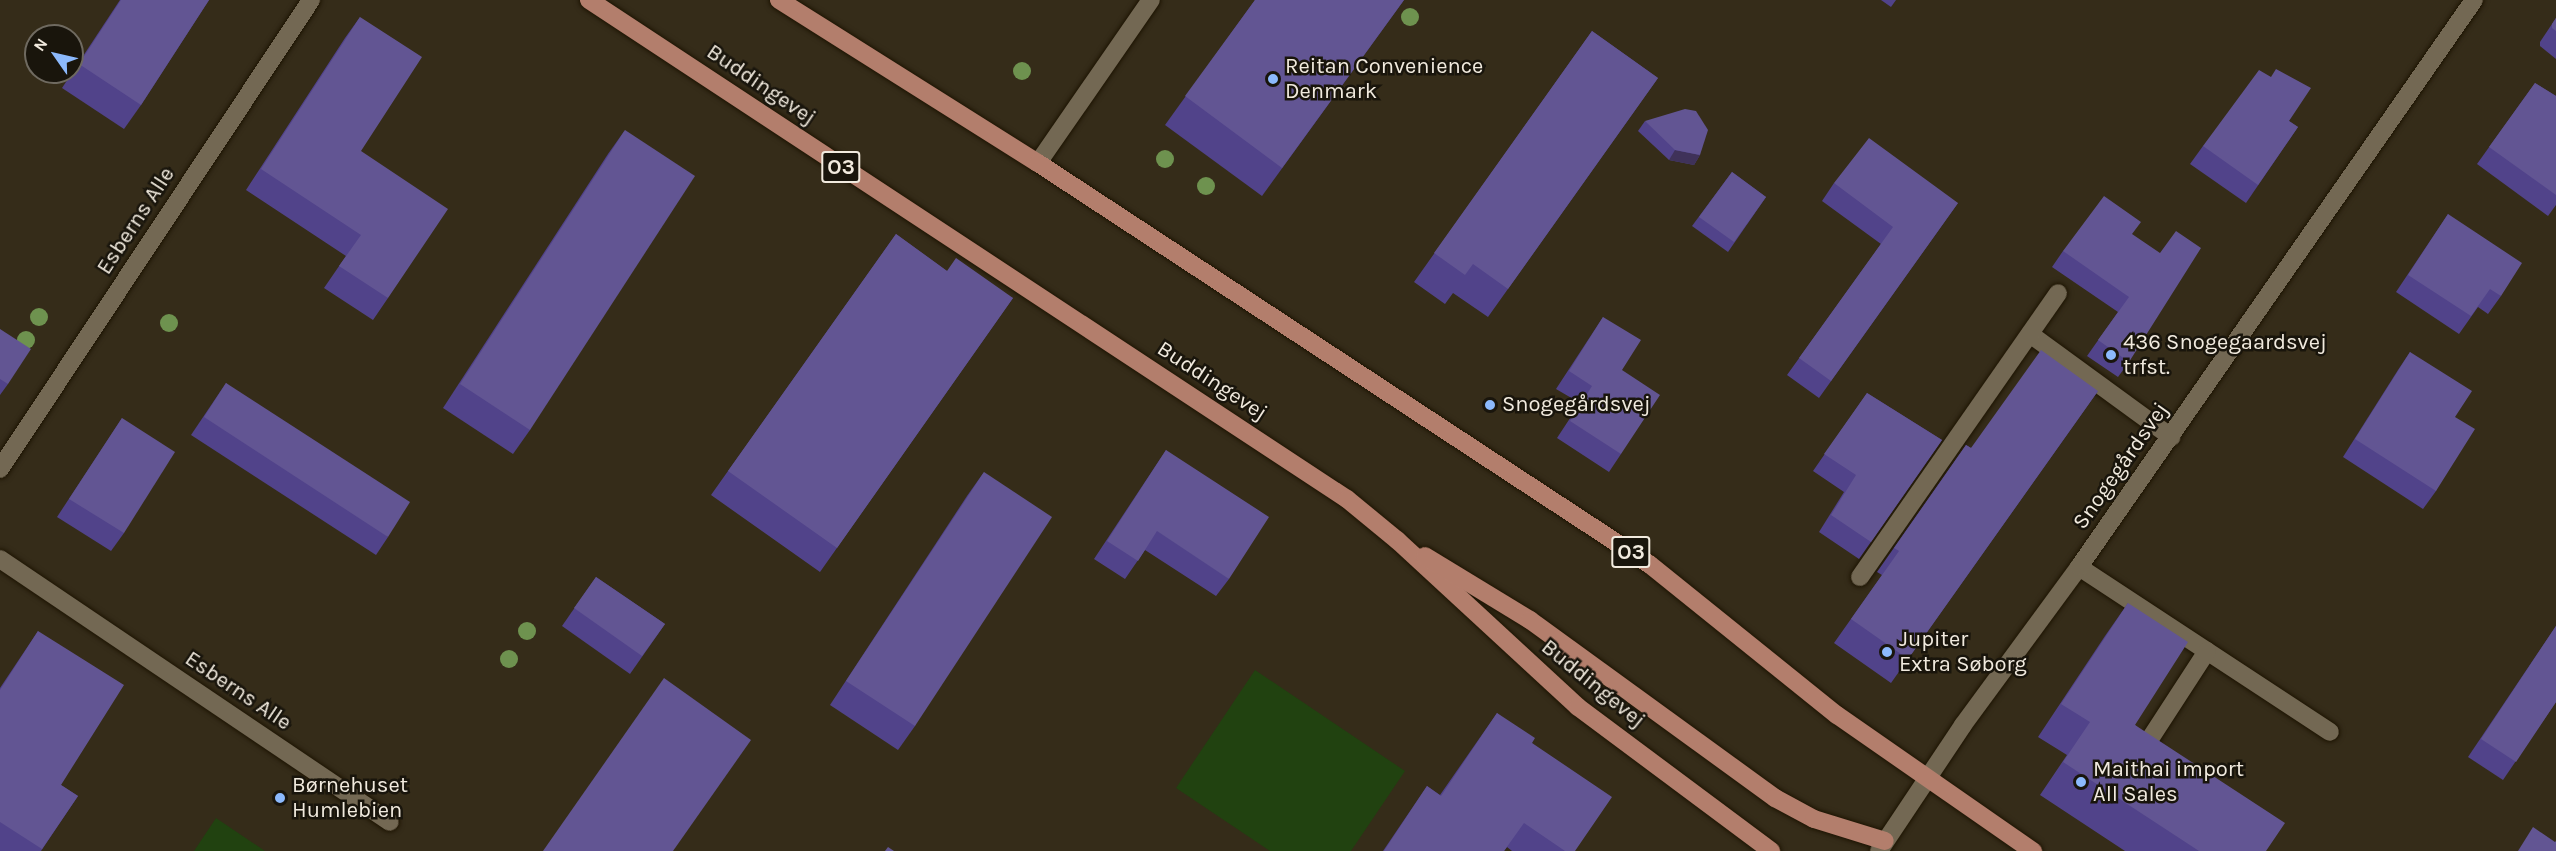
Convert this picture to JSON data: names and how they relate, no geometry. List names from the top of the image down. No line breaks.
{"streets":{"main road":["Buddingevej","O3"],"street":["Esberns Alle","Snogegårdsvej"]},"crossings":[["O3","Snogegårdsvej"]],"places":["Reitan Convenience Denmark","436 Snogegaardsvej trfst.","Snogegårdsvej","Jupiter Extra Søborg","Maithai import All Sales","Børnehuset Humlebien"],"north":"top left"}
